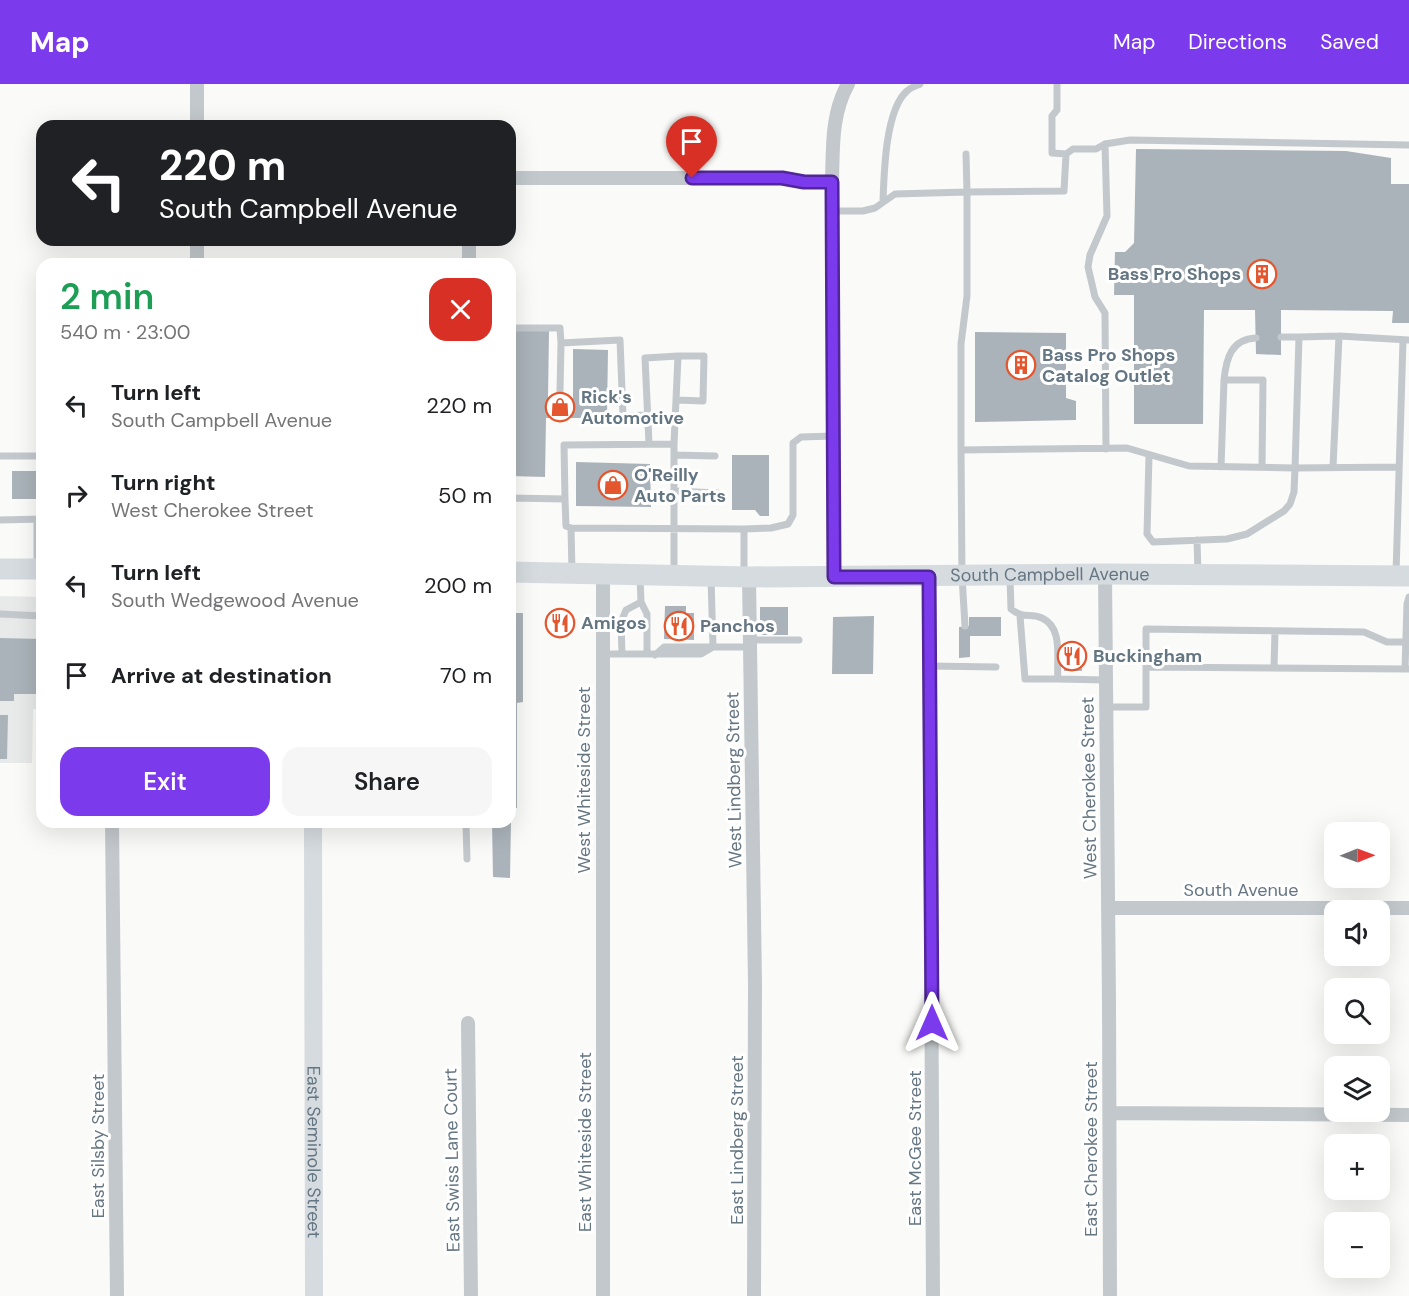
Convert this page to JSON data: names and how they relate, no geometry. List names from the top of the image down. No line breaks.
{"streets":{"main road":["South Campbell Avenue"],"street":["West Whiteside Street","West Lindberg Street","West Cherokee Street","South Avenue","East Lindberg Street","East Whiteside Street","East Silsby Street","East McGee Street","East Cherokee Street","East Seminole Street","East Swiss Lane Court"]},"crossings":[["South Campbell Avenue","West Whiteside Street"],["South Campbell Avenue","West Lindberg Street"],["South Campbell Avenue","West Cherokee Street"],["South Campbell Avenue","East McGee Street"],["West Whiteside Street","East Whiteside Street"],["West Lindberg Street","East Lindberg Street"],["West Cherokee Street","South Avenue"],["West Cherokee Street","East Cherokee Street"]],"places":{"building":["Bass Pro Shops","Bass Pro Shops Catalog Outlet"],"shop":["Rick's Automotive","O'Reilly Auto Parts"],"restaurant":["Amigos","Panchos","Buckingham"]},"north":"right","page":{"header":"Map","nav":["Map","Directions","Saved"],"turn":["220 m","South Campbell Avenue"],"heading":["2 min","540 m · 23:00"],"list":[{"name":"Turn left","note":"South Campbell Avenue","value":"220 m"},{"name":"Turn right","note":"West Cherokee Street","value":"50 m"},{"name":"Turn left","note":"South Wedgewood Avenue","value":"200 m"},{"name":"Arrive at destination","value":"70 m"}],"buttons":["Exit","Share"],"map_buttons":["+","−"]}}
